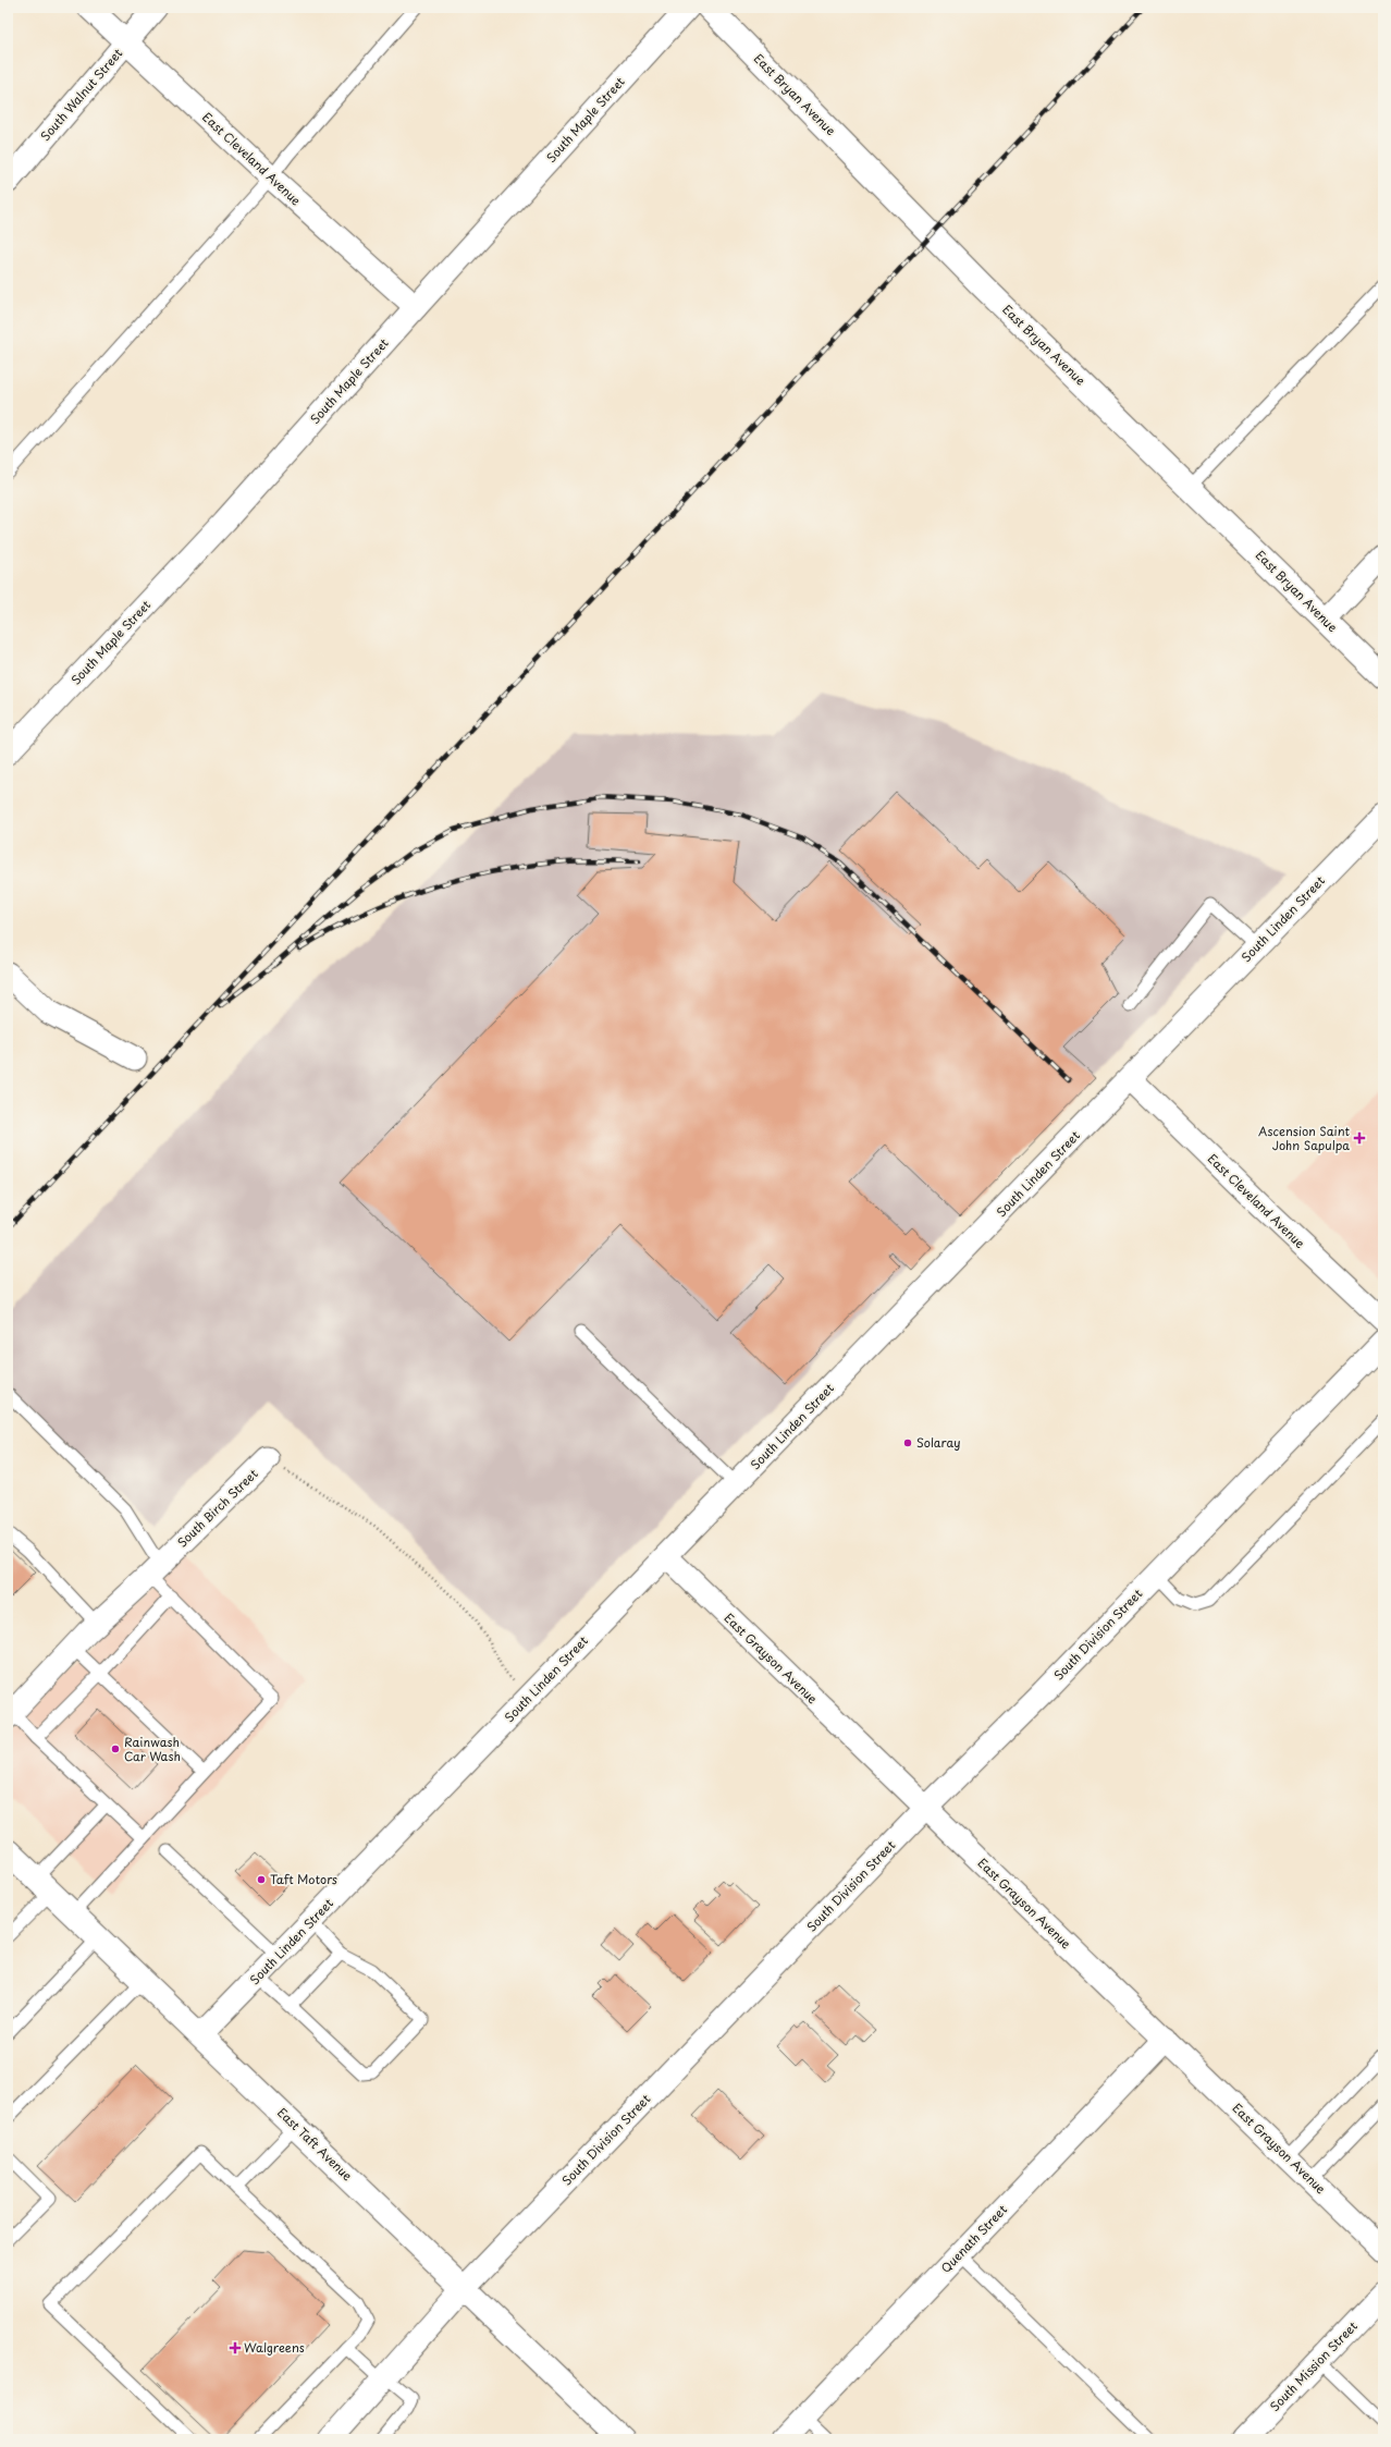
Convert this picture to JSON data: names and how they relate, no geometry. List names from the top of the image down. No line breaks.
{"streets":{"main road":["East Bryan Avenue","East Taft Avenue","South Mission Street"],"street":["South Walnut Street","South Maple Street","East Cleveland Avenue","South Linden Street","South Birch Street","South Division Street","East Grayson Avenue","Quenath Street"]},"crossings":[["South Walnut Street","East Cleveland Avenue"],["South Maple Street","East Cleveland Avenue"],["East Cleveland Avenue","South Linden Street"],["South Linden Street","South Birch Street"],["South Linden Street","East Grayson Avenue"],["South Linden Street","East Taft Avenue"],["South Division Street","East Grayson Avenue"],["South Division Street","East Taft Avenue"],["East Grayson Avenue","Quenath Street"]],"places":{"health":["Ascension Saint John Sapulpa","Walgreens"],"other":["Solaray","Rainwash Car Wash","Taft Motors"]}}
